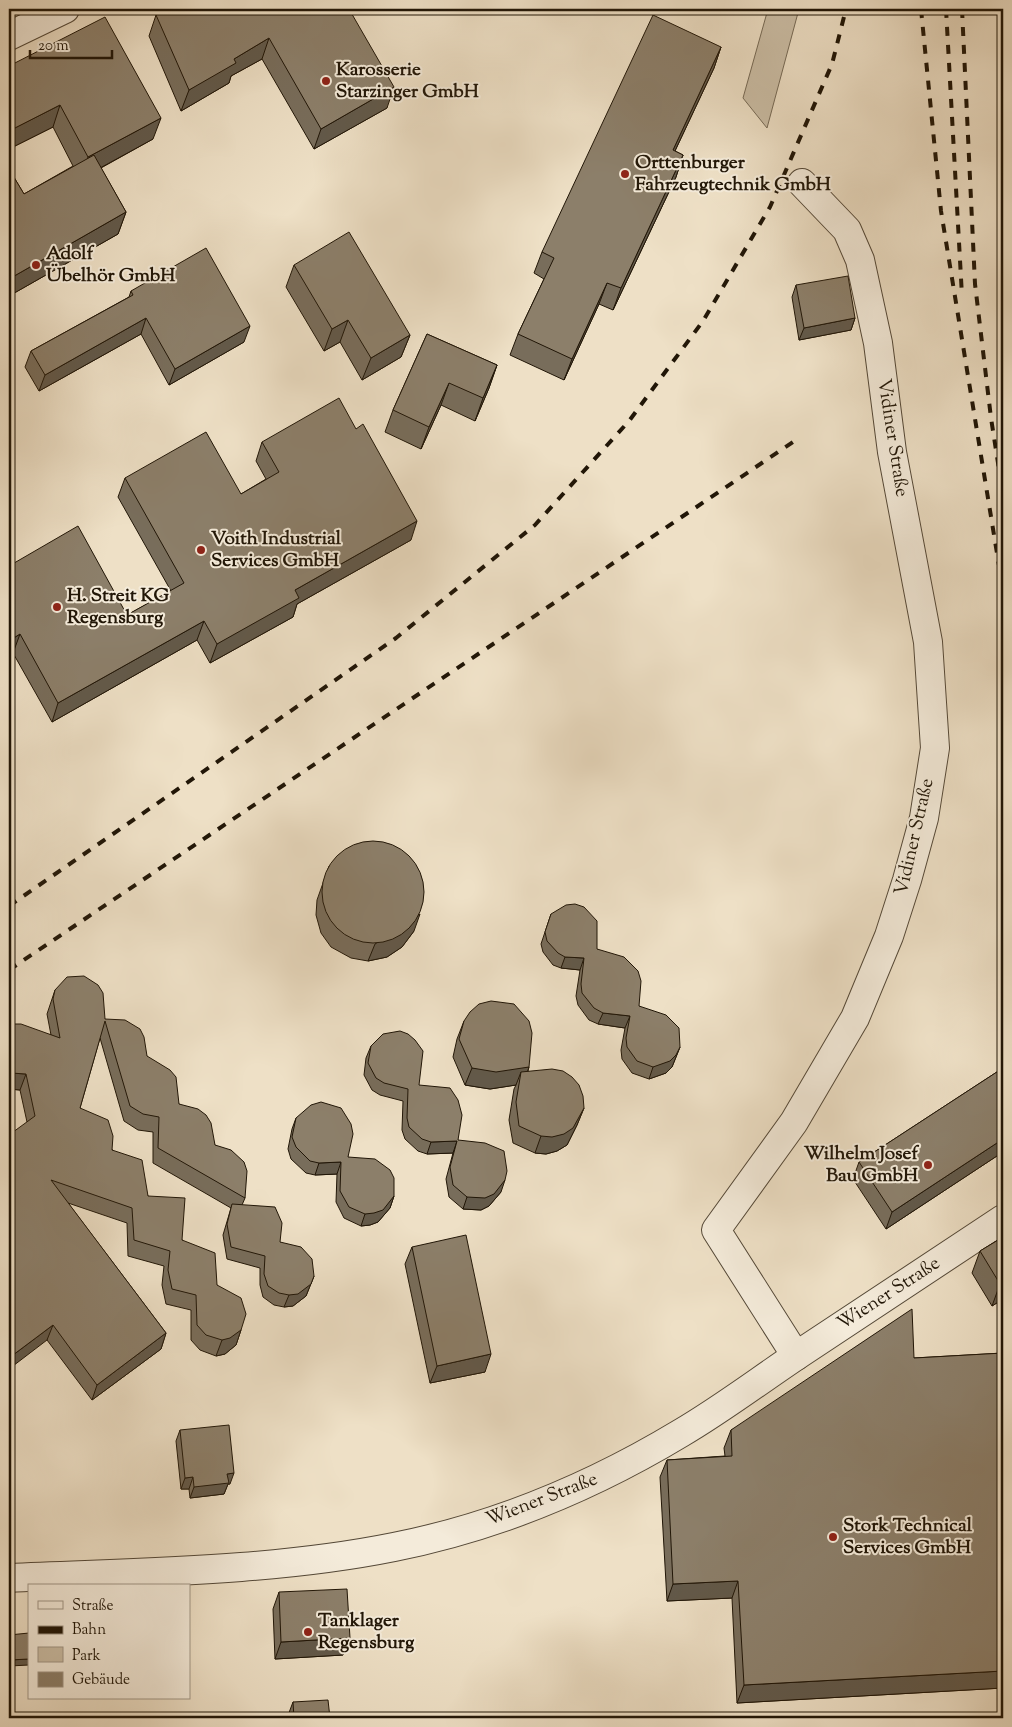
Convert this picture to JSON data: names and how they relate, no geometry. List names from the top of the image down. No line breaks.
{"streets":{"street":["Vidiner Straße","Wiener Straße"]},"crossings":[["Vidiner Straße","Wiener Straße"]],"places":["Karosserie Starzinger GmbH","Orttenburger Fahrzeugtechnik GmbH","Adolf Übelhör GmbH","Voith Industrial Services GmbH","H. Streit KG Regensburg","Wilhelm Josef Bau GmbH","Stork Technical Services GmbH","Tanklager Regensburg"],"legend":["Straße","Bahn","Park","Gebäude"],"scale_bar":"20 m"}
